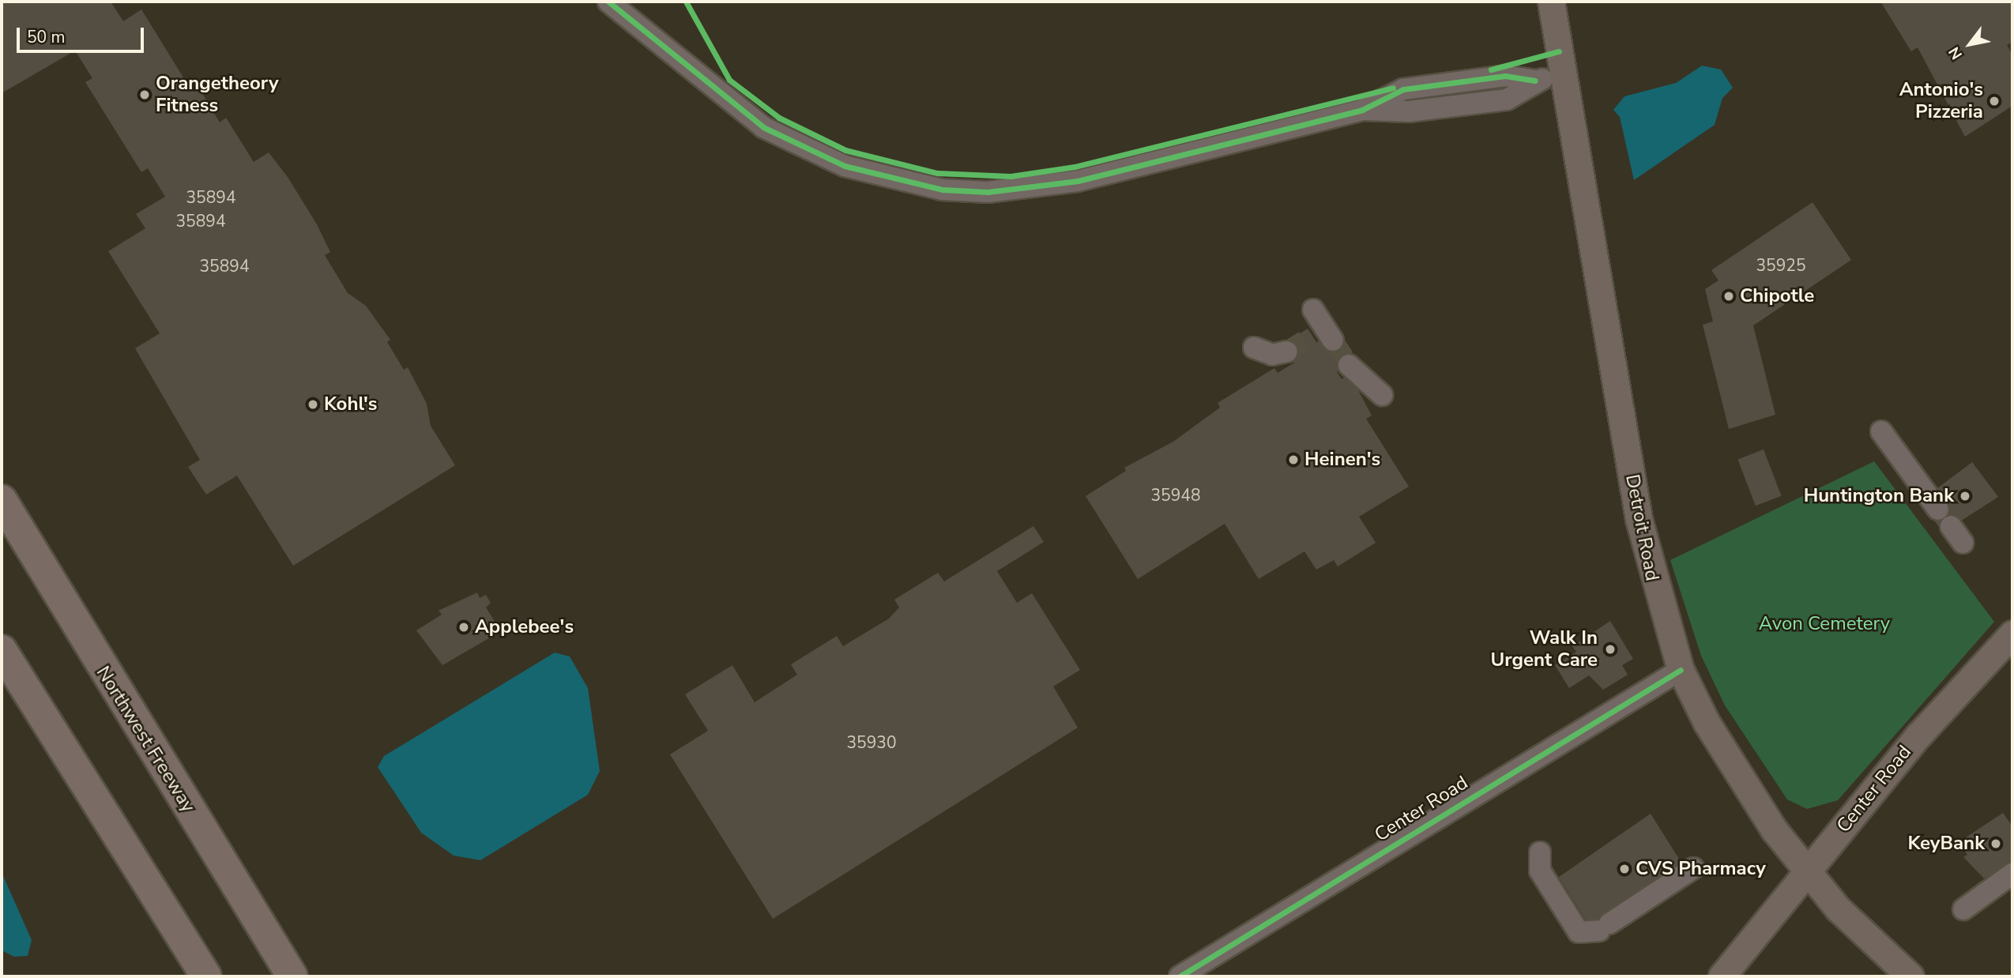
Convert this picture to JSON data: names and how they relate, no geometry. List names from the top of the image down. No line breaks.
{"streets":{"highway":["Northwest Freeway"],"main road":["Detroit Road","Center Road"]},"crossings":[["Detroit Road","Center Road"]],"parks":["Avon Cemetery"],"places":["Orangetheory Fitness","Antonio's Pizzeria","Chipotle","Kohl's","Heinen's","Huntington Bank","Applebee's","Walk In Urgent Care","KeyBank","CVS Pharmacy"],"house_numbers":["35894","35894","35925","35894","35948","35930"],"scale_bar":"50 m","north":"bottom left"}
